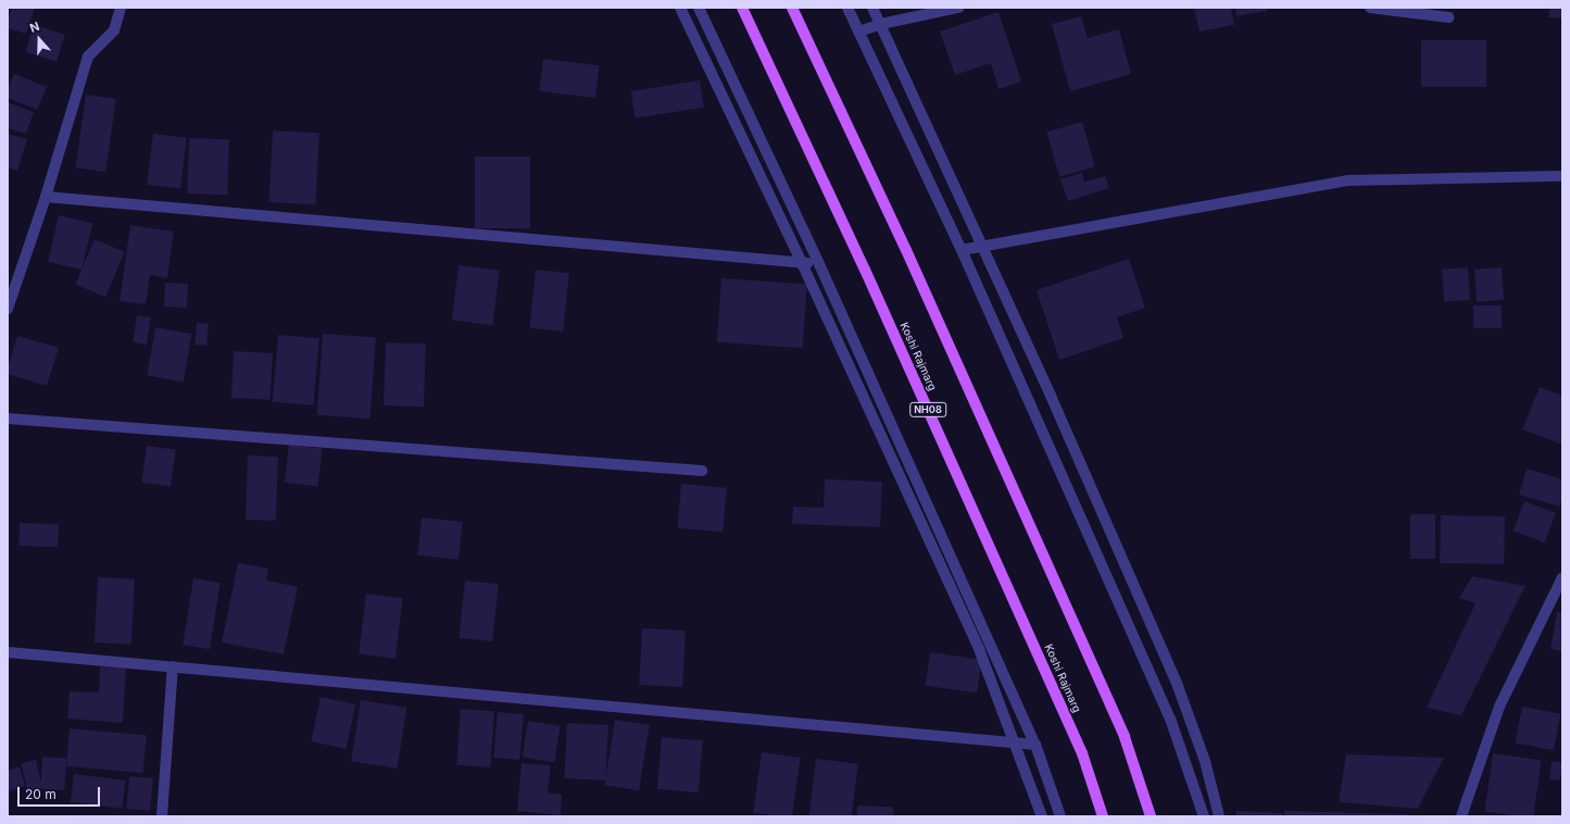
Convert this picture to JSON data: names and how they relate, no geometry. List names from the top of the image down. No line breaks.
{"streets":{"main road":["Koshi Rajmarg","NH08"]},"scale_bar":"20 m","north":"top"}
